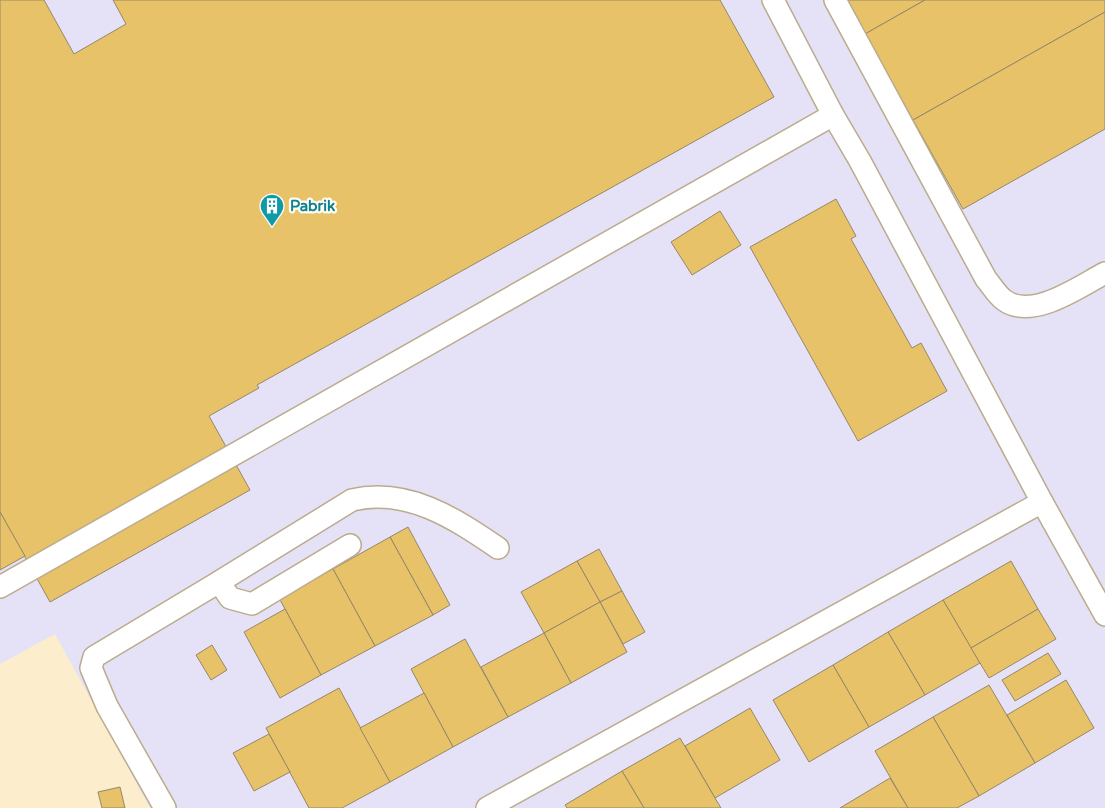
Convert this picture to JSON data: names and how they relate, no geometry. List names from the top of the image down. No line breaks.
{"places":{"building":["Pabrik"]}}
